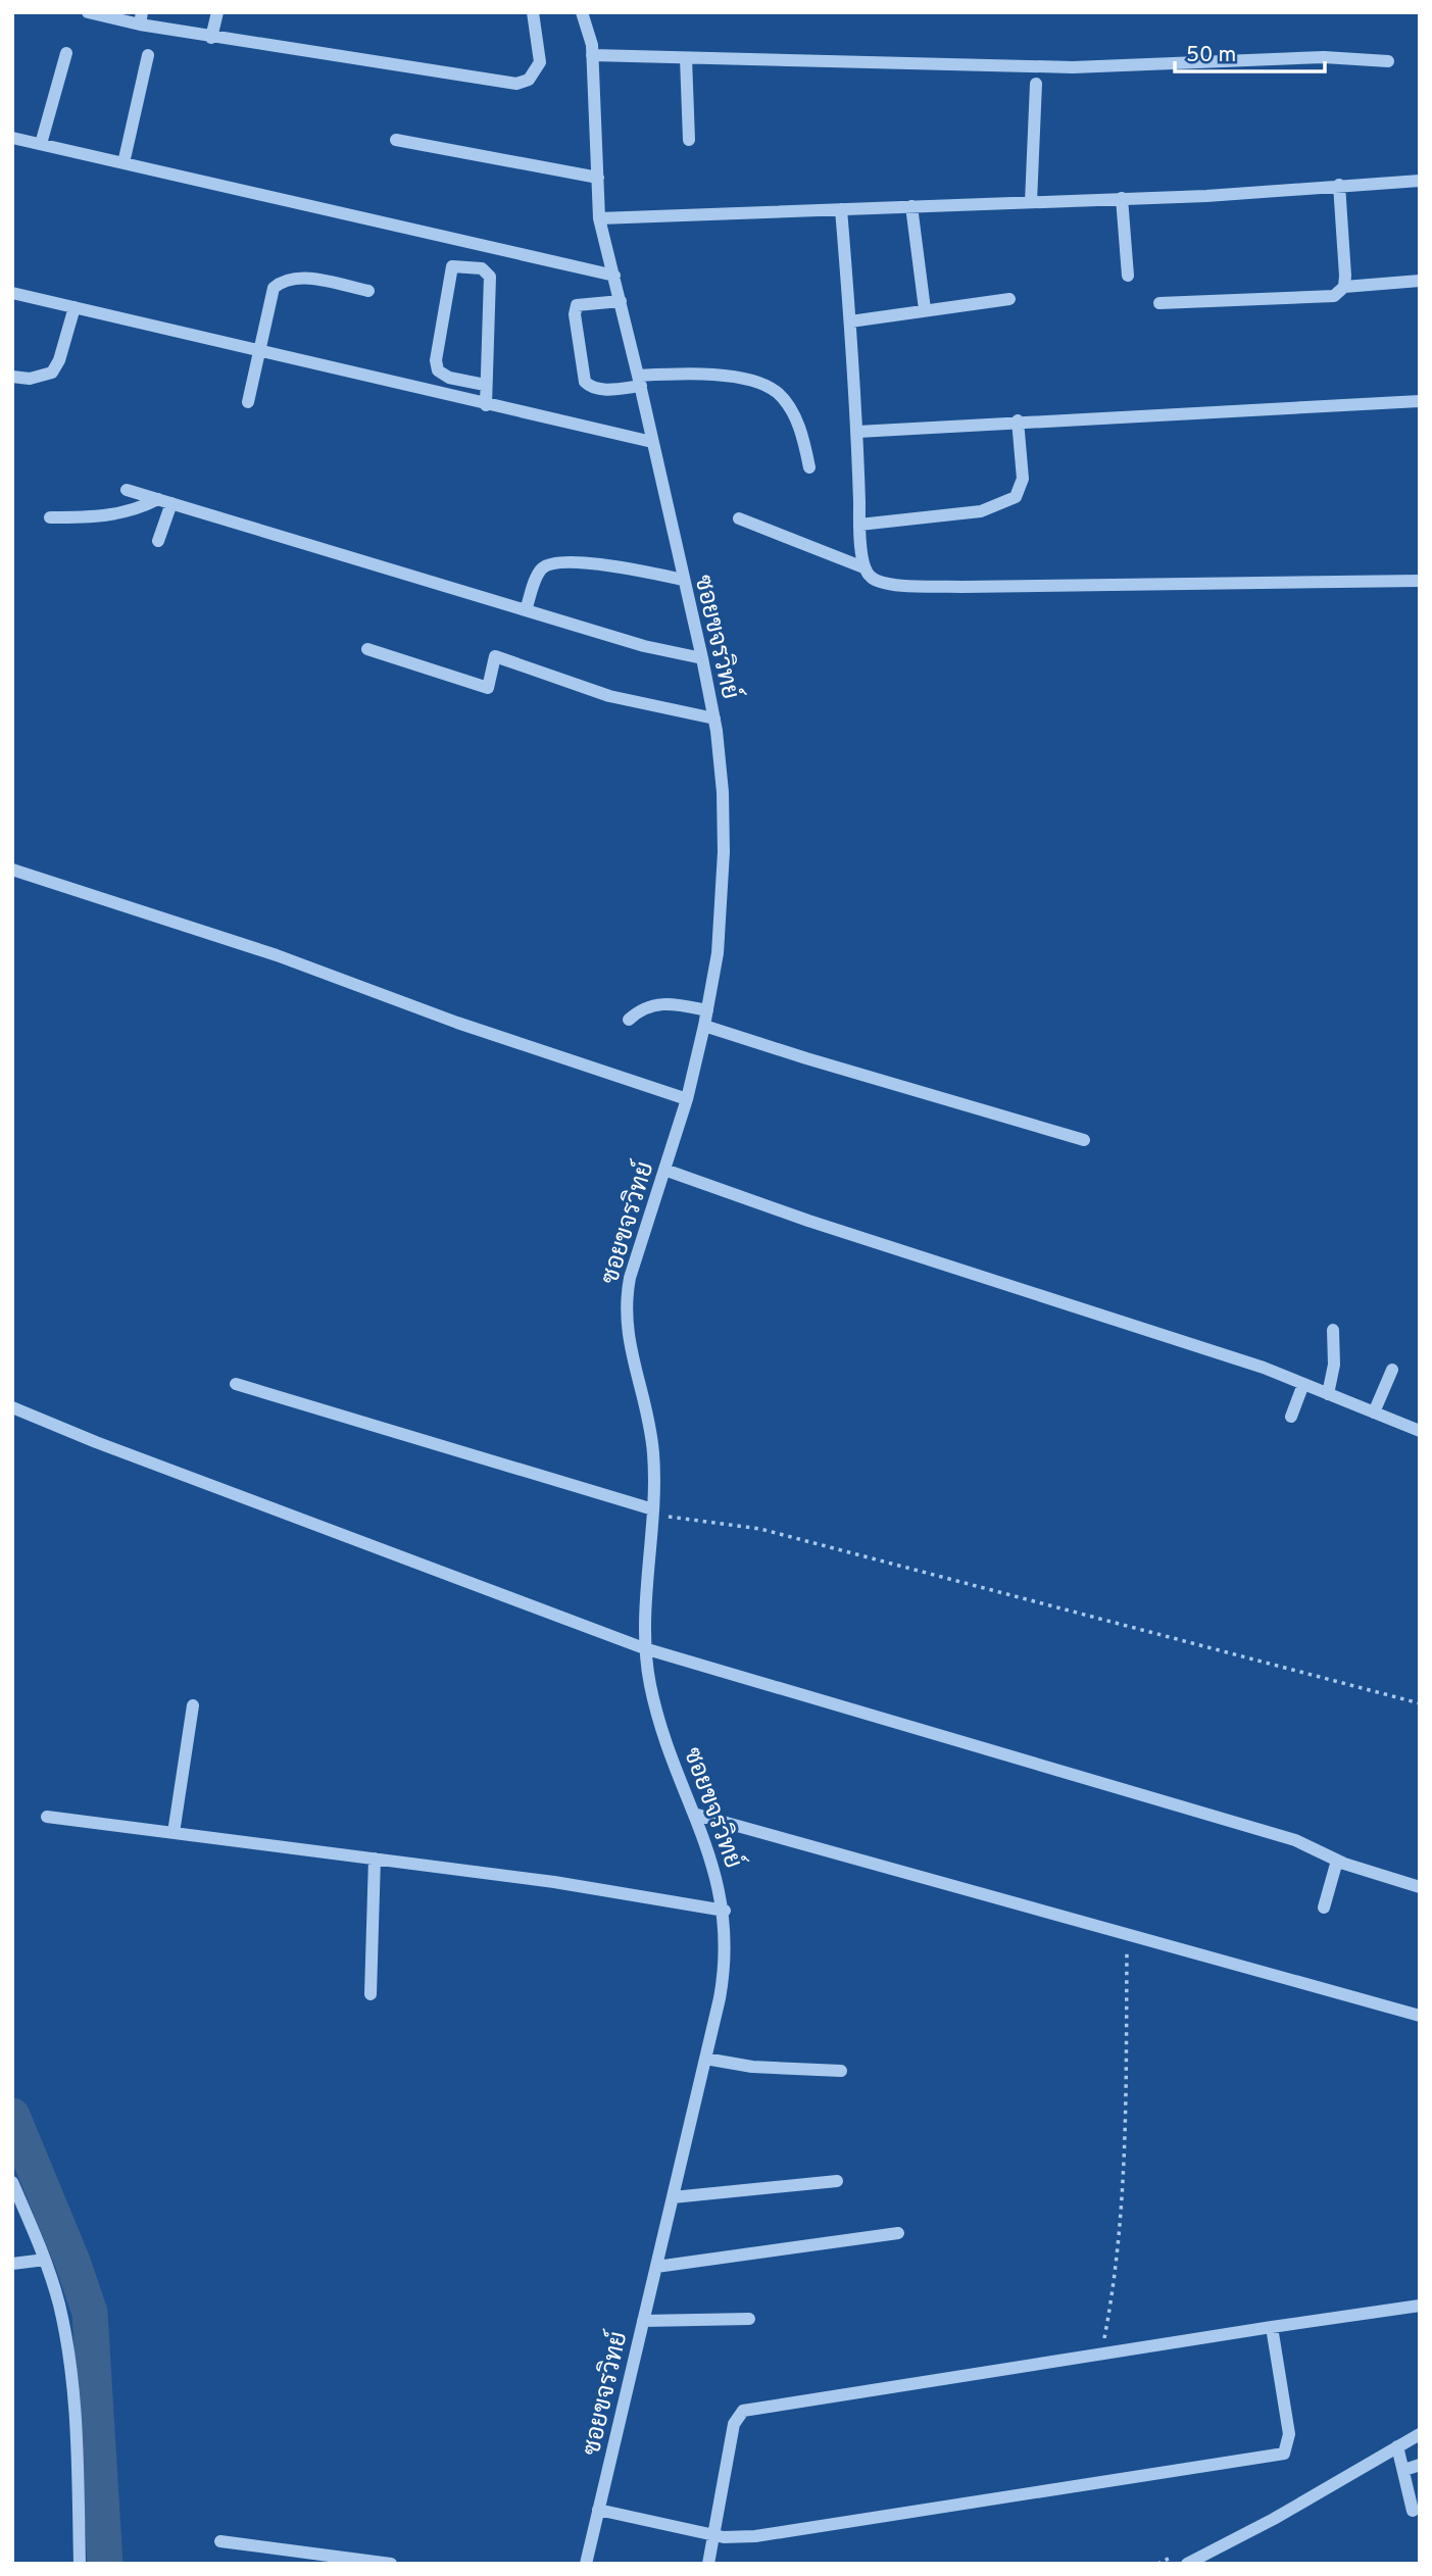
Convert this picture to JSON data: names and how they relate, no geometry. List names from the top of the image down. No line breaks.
{"streets":{"street":["ซอยขจรวิทย์"]},"scale_bar":"50 m"}
